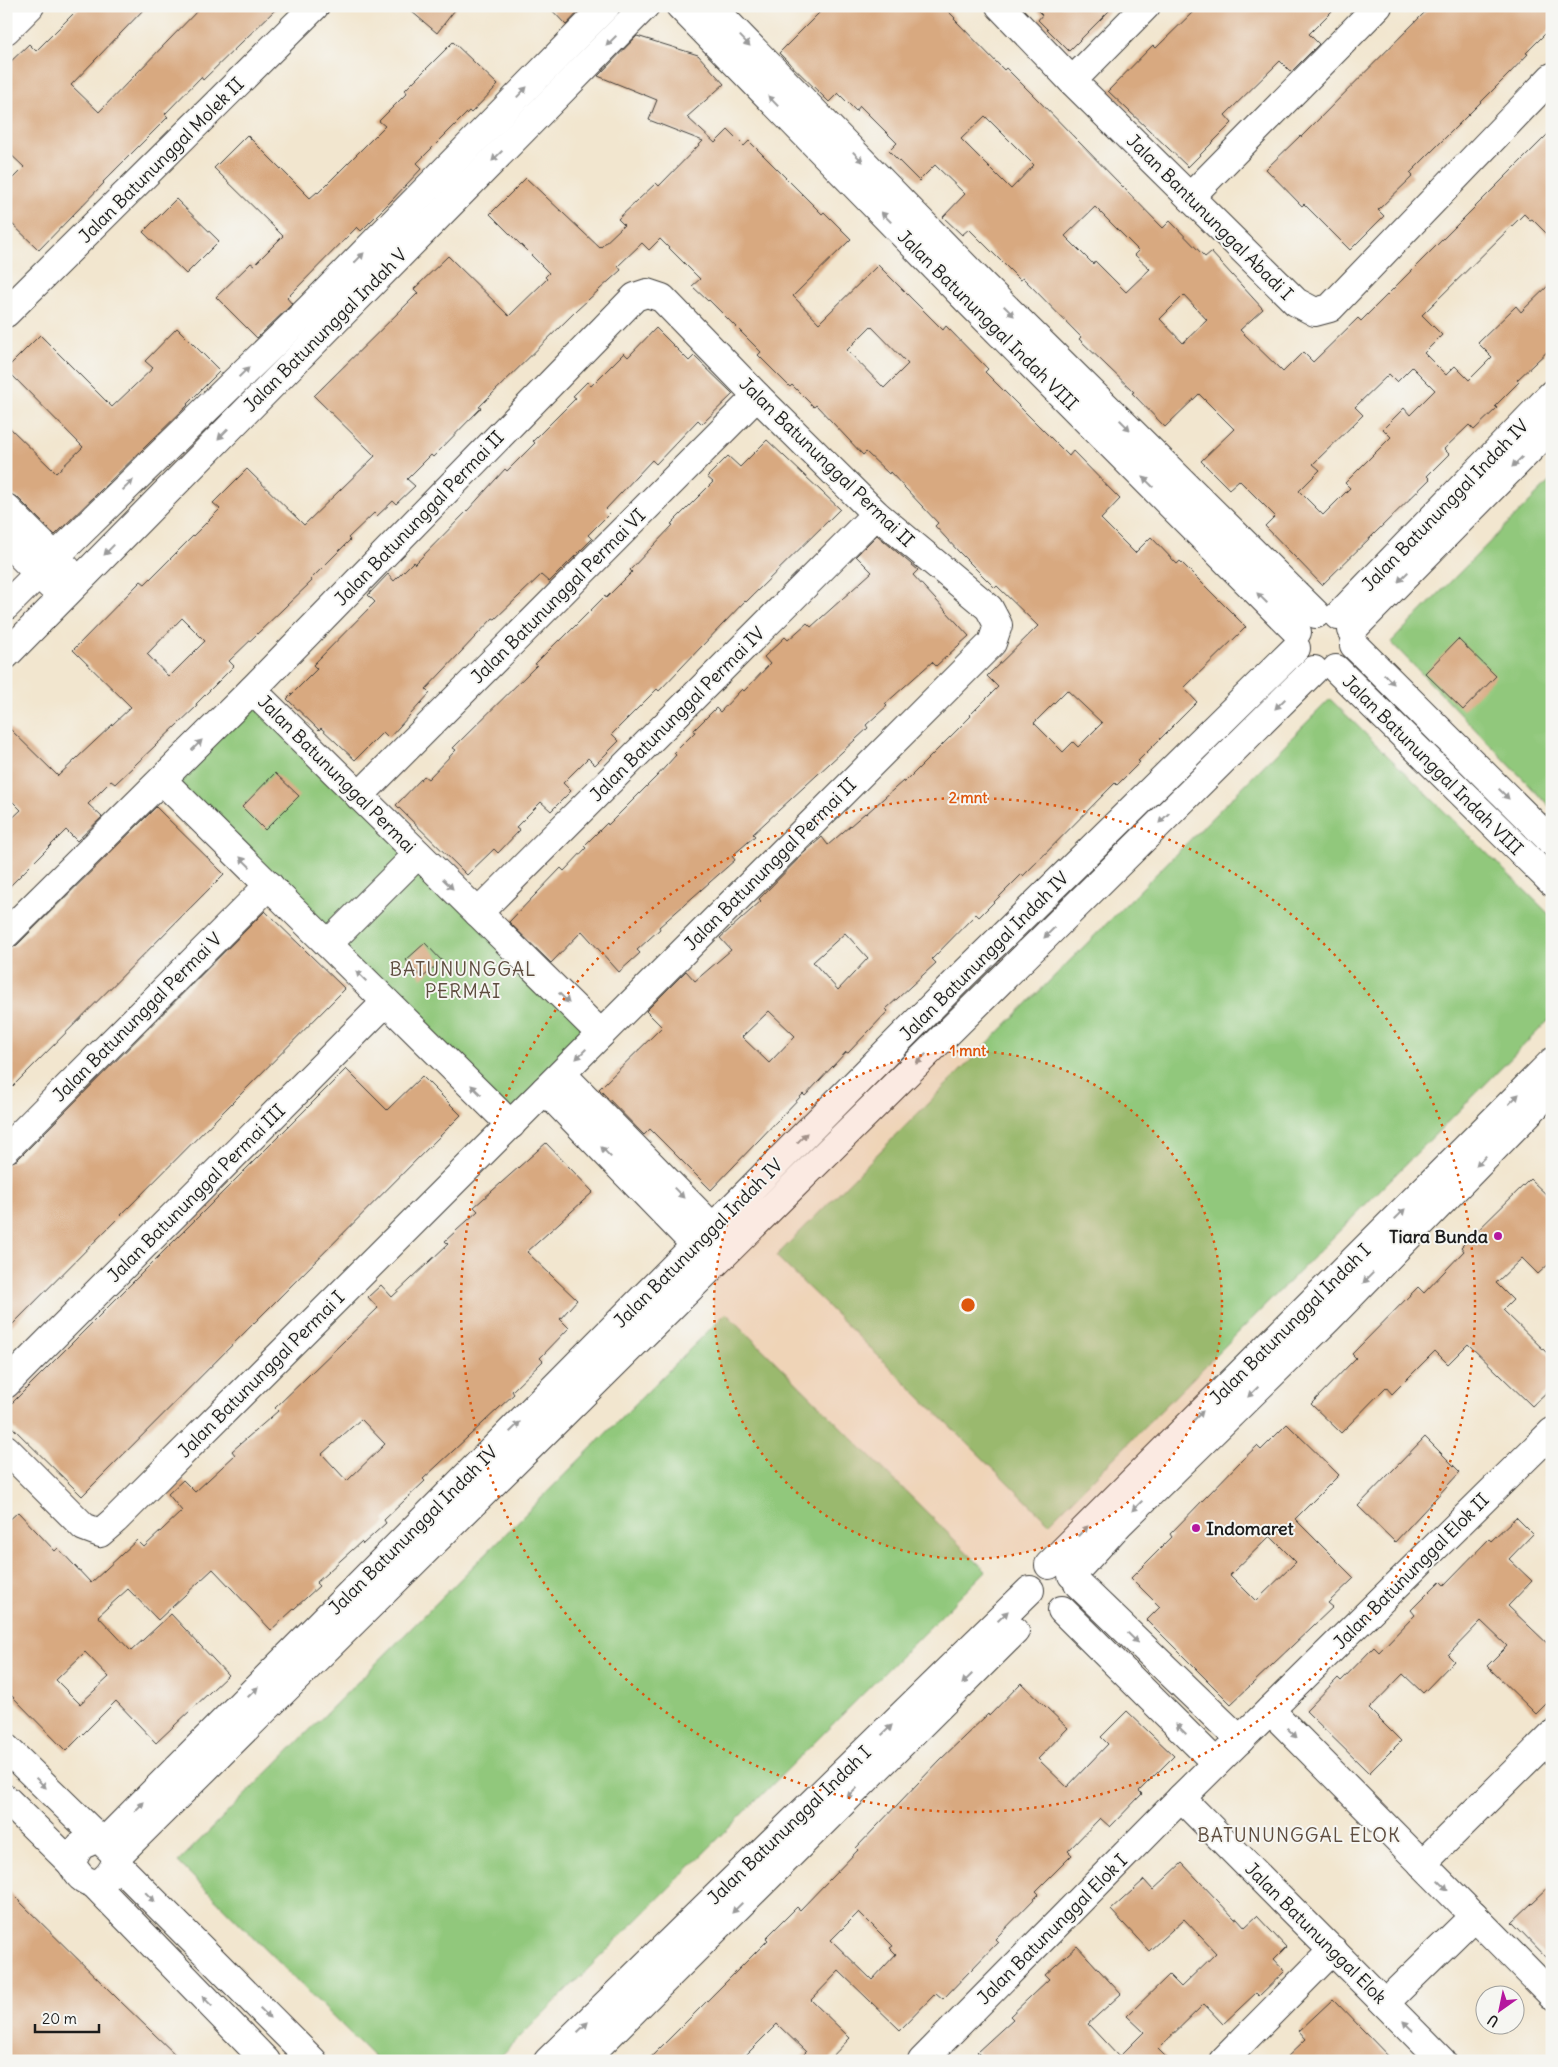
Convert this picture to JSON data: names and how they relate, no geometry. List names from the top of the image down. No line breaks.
{"streets":{"street":["Jalan Batununggal Molek II","Jalan Bantununggal Abadi I","Jalan Batununggal Indah VIII","Jalan Batununggal Indah V","Jalan Batununggal Permai II","Jalan Batununggal Indah IV","Jalan Batununggal Permai VI","Jalan Batununggal Permai IV","Jalan Batununggal Permai","Jalan Batununggal Permai V","Jalan Batununggal Permai III","Jalan Batununggal Indah I","Jalan Batununggal Permai I","Jalan Batununggal Elok II","Jalan Batununggal Elok I","Jalan Batununggal Elok"]},"crossings":[["Jalan Batununggal Indah VIII","Jalan Batununggal Indah IV"],["Jalan Batununggal Permai II","Jalan Batununggal Permai VI"],["Jalan Batununggal Permai II","Jalan Batununggal Permai IV"],["Jalan Batununggal Permai II","Jalan Batununggal Permai"],["Jalan Batununggal Permai VI","Jalan Batununggal Permai"],["Jalan Batununggal Permai IV","Jalan Batununggal Permai"],["Jalan Batununggal Elok I","Jalan Batununggal Elok"]],"districts":["BATUNUNGGAL PERMAI","BATUNUNGGAL ELOK"],"places":["Tiara Bunda","Indomaret"],"scale_bar":"20 m","north":"bottom left","rings":["2 mnt","1 mnt"]}
